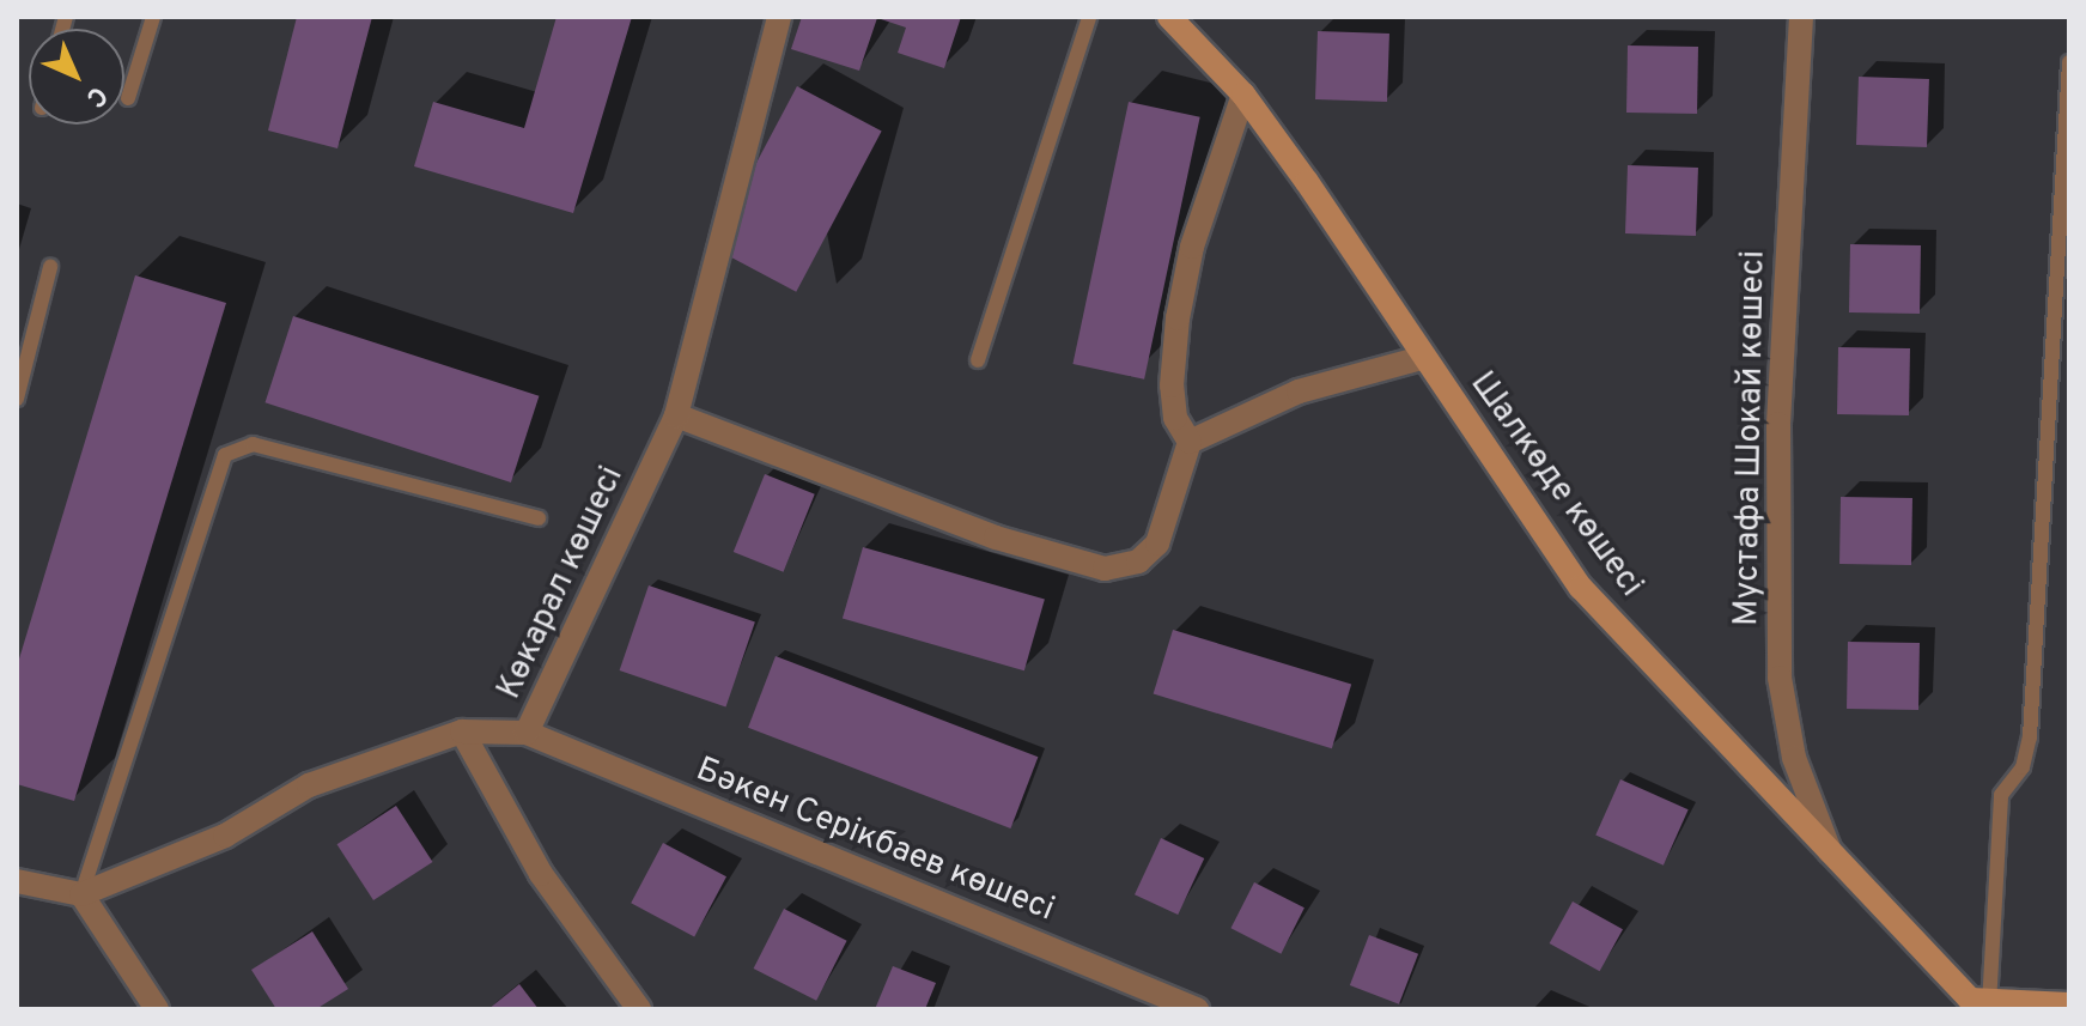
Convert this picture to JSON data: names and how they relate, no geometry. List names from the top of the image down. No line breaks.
{"streets":{"street":["Мустафа Шокай көшесі","Шалкөде көшесі","Көкарал көшесі","Бәкен Серікбаев көшесі"]},"crossings":[["Мустафа Шокай көшесі","Шалкөде көшесі"],["Көкарал көшесі","Бәкен Серікбаев көшесі"]],"north":"bottom right"}
